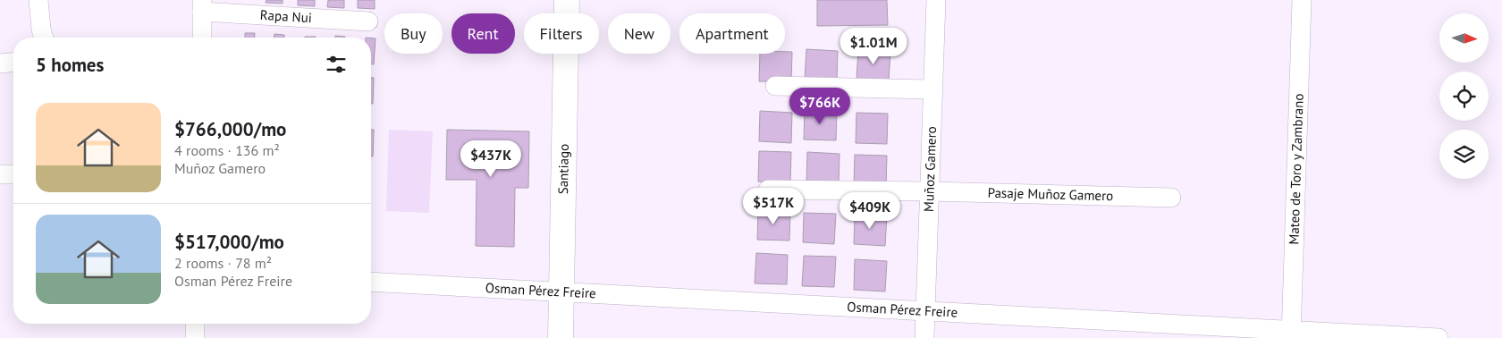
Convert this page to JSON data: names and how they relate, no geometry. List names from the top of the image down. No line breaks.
{"streets":{"street":["Rapa Nui","Santiago","Muñoz Gamero","Mateo de Toro y Zambrano","Pasaje Muñoz Gamero","Osman Pérez Freire"]},"crossings":[["Santiago","Osman Pérez Freire"],["Muñoz Gamero","Pasaje Muñoz Gamero"],["Muñoz Gamero","Osman Pérez Freire"],["Mateo de Toro y Zambrano","Osman Pérez Freire"]],"north":"right","page":{"chip":["Buy","Rent","Filters","New","Apartment"],"price":["$1.01M","$766K","$437K","$517K","$409K"],"heading":"5 homes","list":[{"name":"$766,000/mo","note":"4 rooms · 136 m² · Muñoz Gamero"},{"name":"$517,000/mo","note":"2 rooms · 78 m² · Osman Pérez Freire"}]}}
